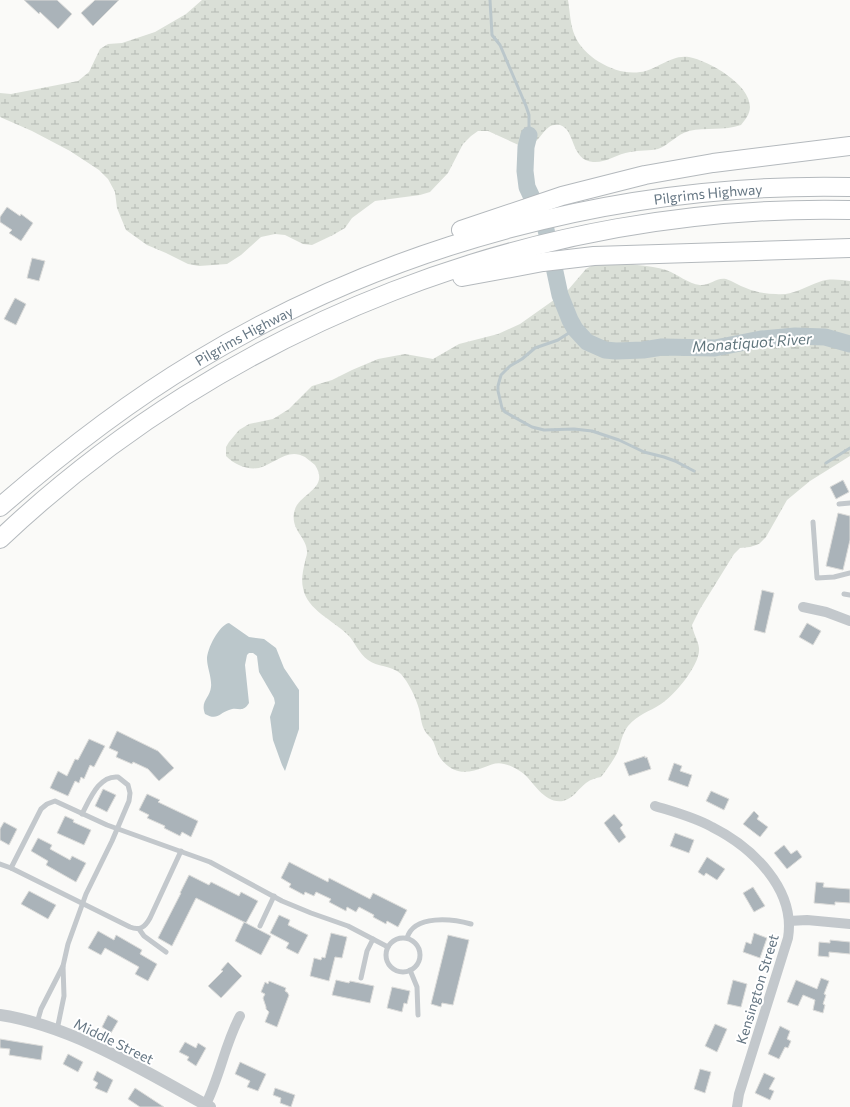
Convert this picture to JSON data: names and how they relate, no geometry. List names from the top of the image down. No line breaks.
{"streets":{"highway":["Pilgrims Highway"],"street":["Kensington Street","Middle Street"]},"water":["Monatiquot River"]}
